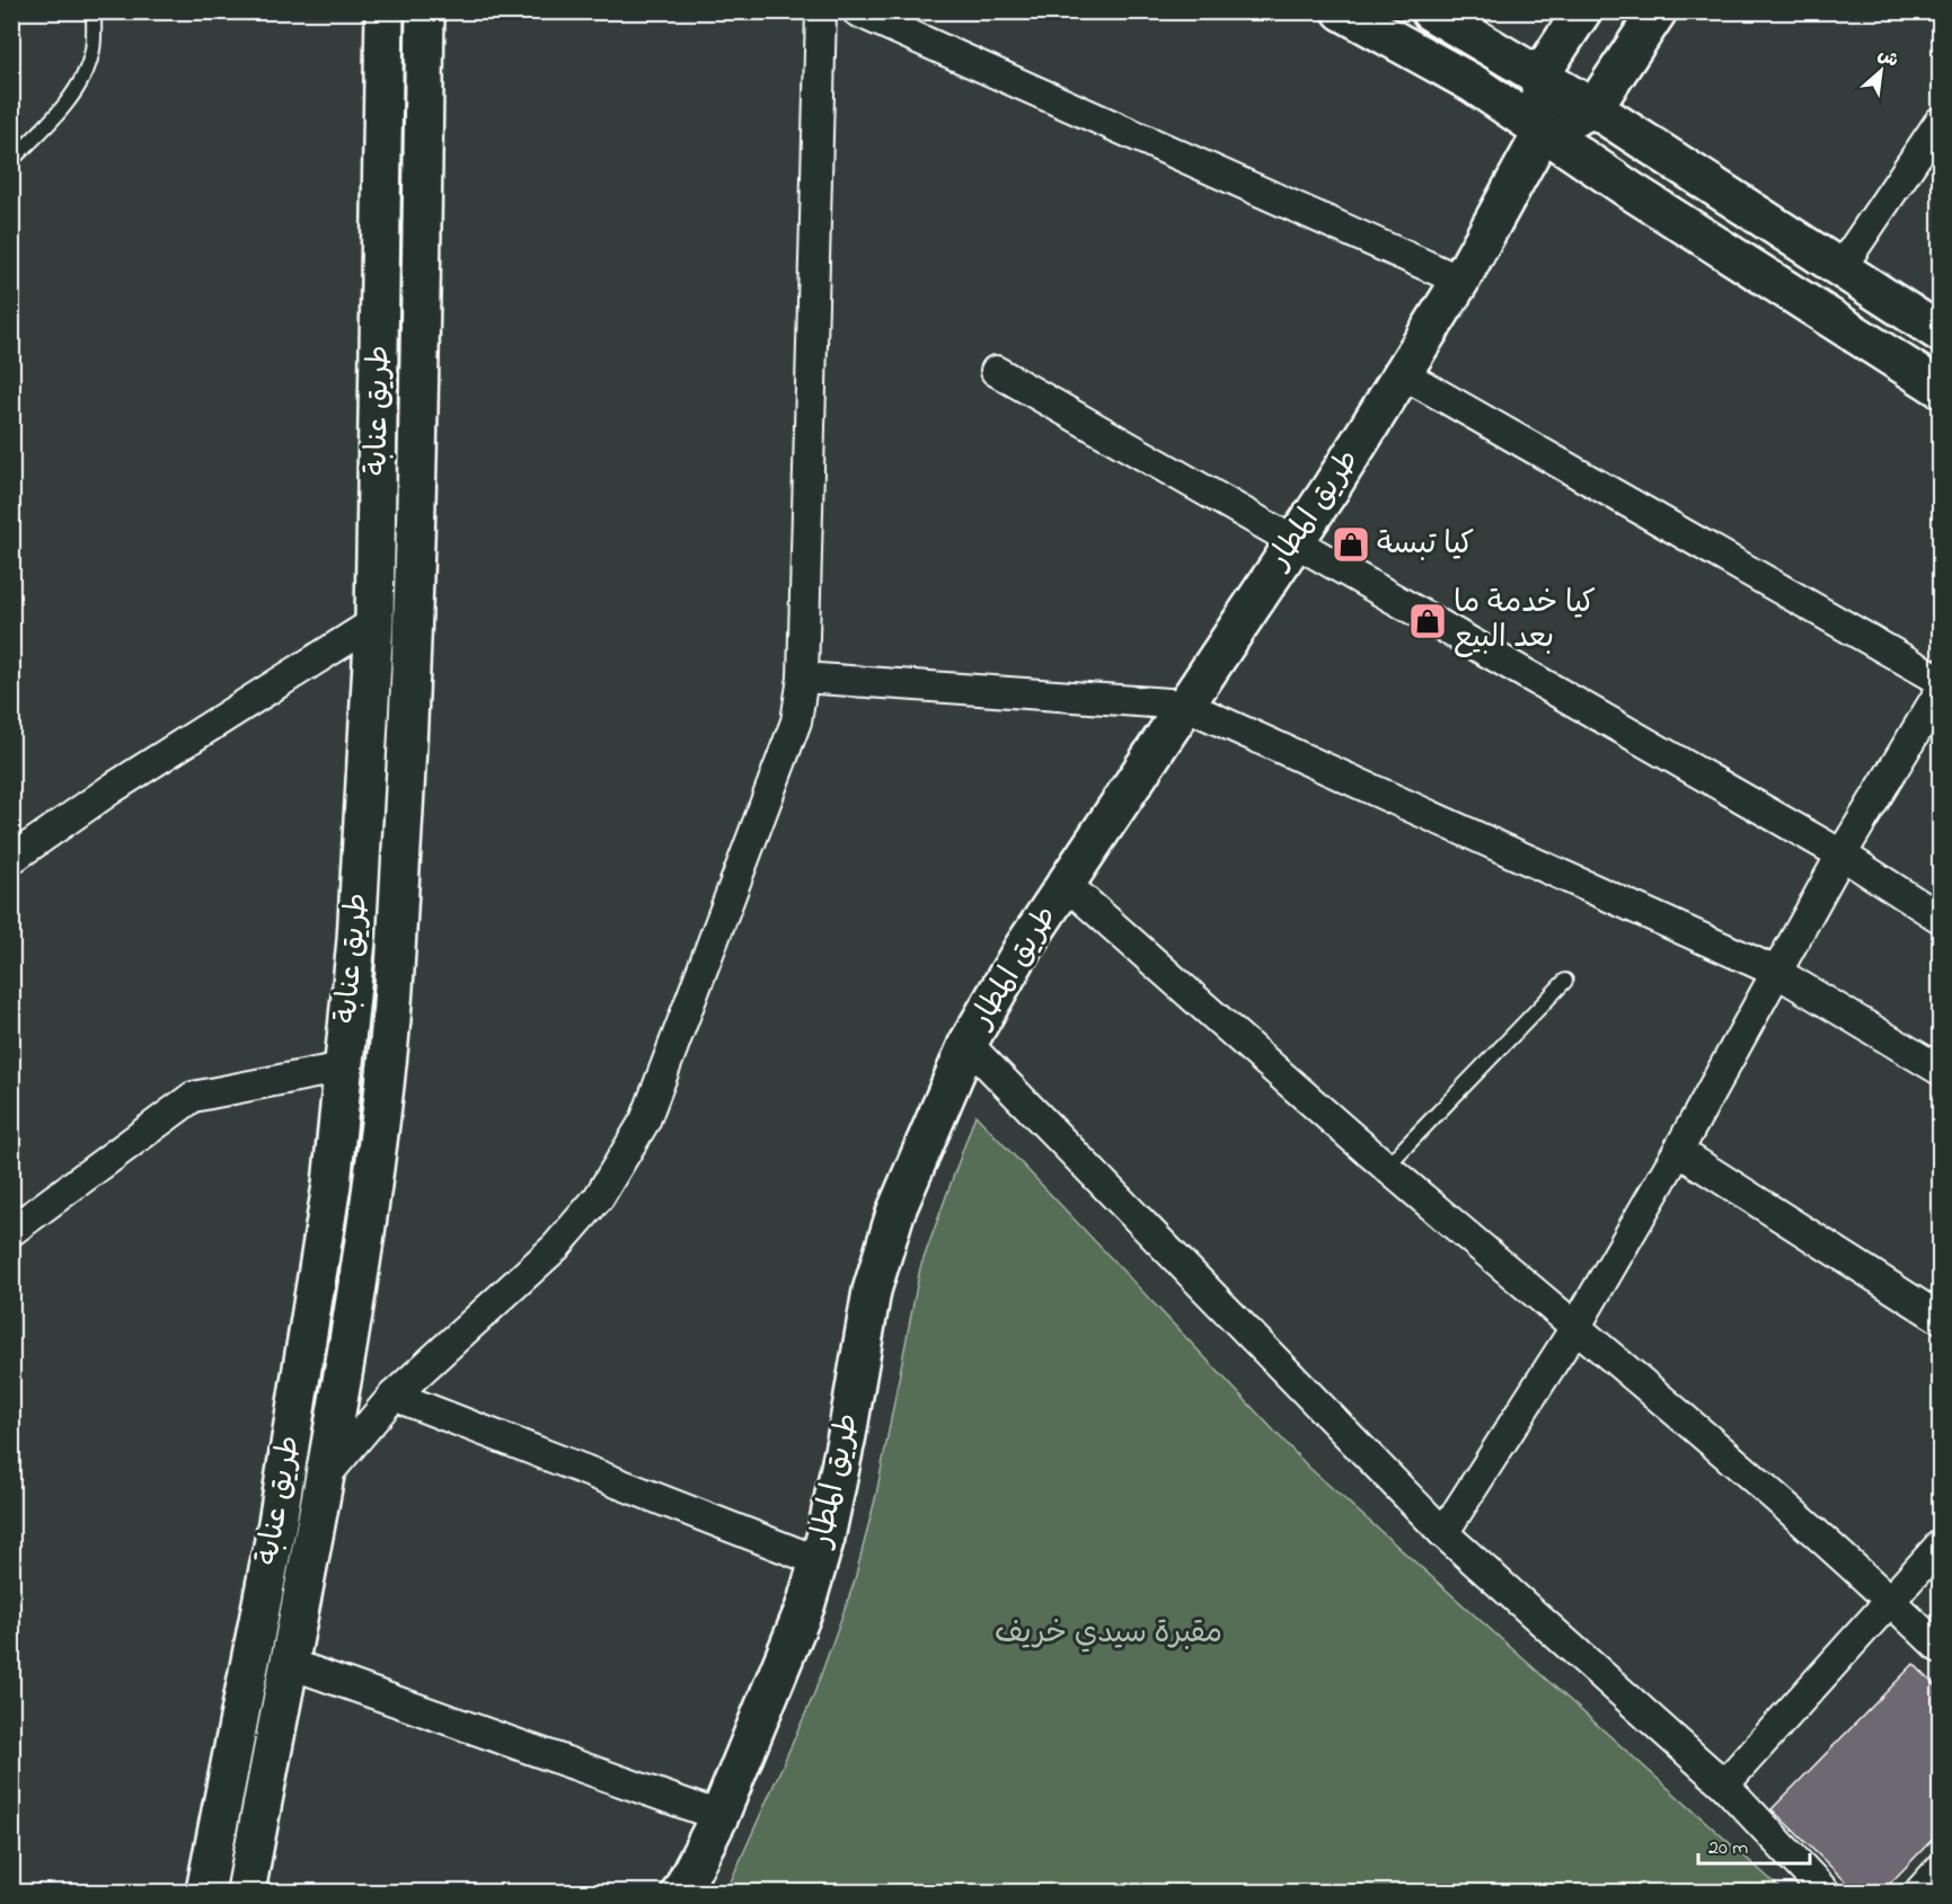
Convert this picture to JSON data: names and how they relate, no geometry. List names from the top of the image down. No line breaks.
{"streets":{"main road":["طريق عنابة","طريق المطار"]},"parks":["مقبرة سيدي خريف"],"places":{"shop":["كيا تبسة","كيا خدمة ما بعد البيع"]},"scale_bar":"20 m","north":"top right"}
